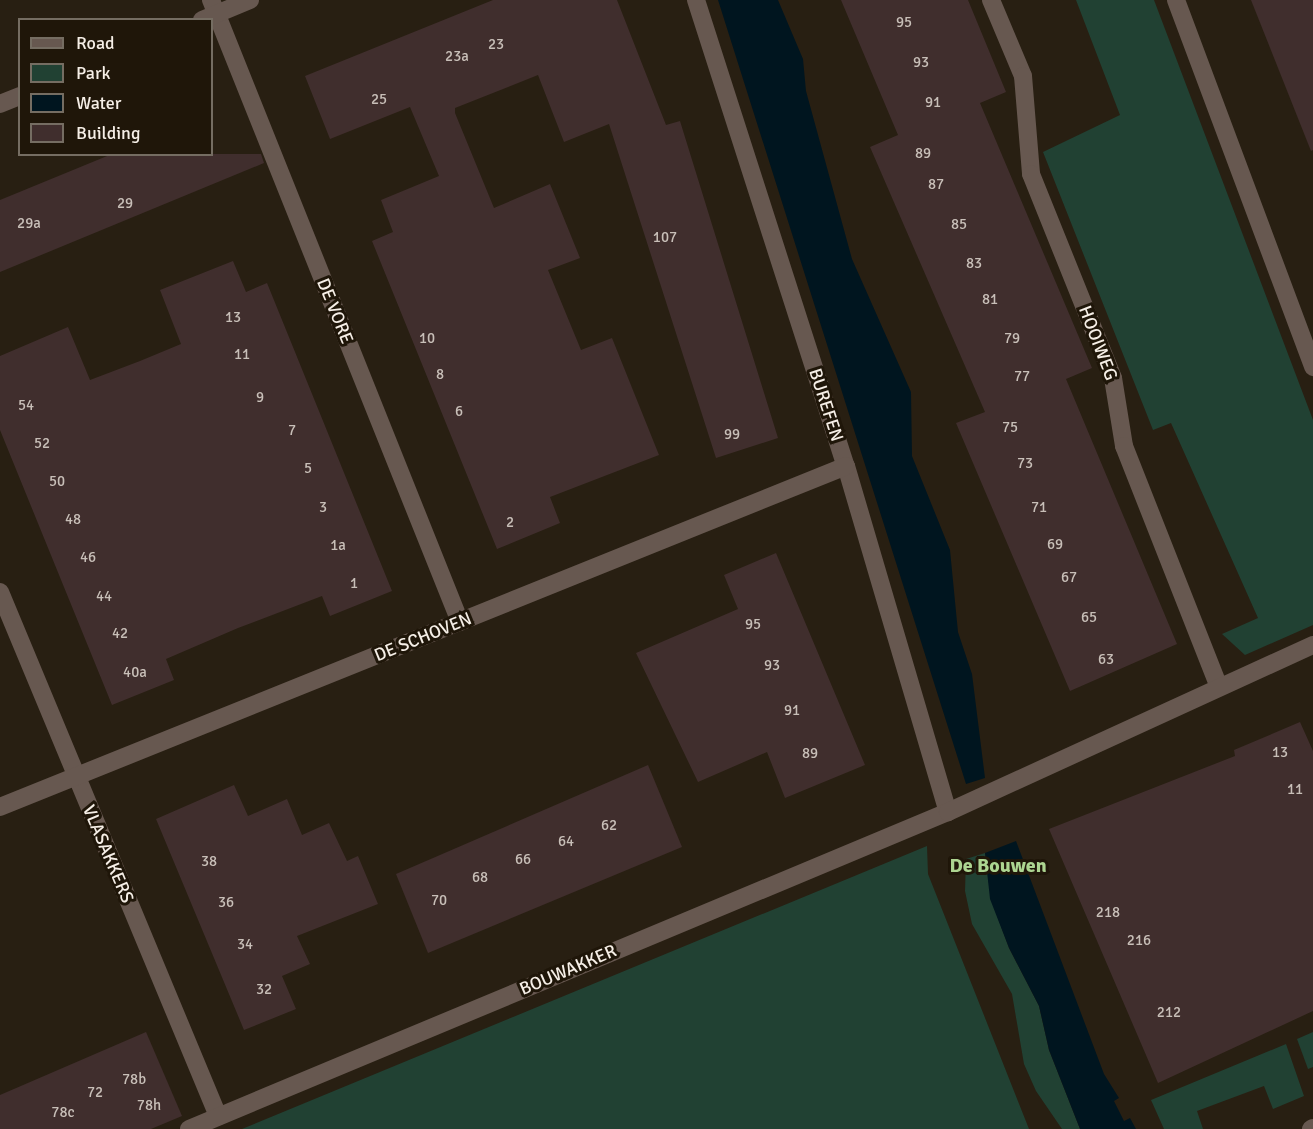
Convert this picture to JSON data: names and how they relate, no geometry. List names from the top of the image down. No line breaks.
{"streets":{"street":["DE VORE","HOOIWEG","BUREFEN","DE SCHOVEN","VLASAKKERS","BOUWAKKER"]},"crossings":[["DE VORE","DE SCHOVEN"],["BUREFEN","DE SCHOVEN"],["BUREFEN","BOUWAKKER"],["DE SCHOVEN","VLASAKKERS"],["VLASAKKERS","BOUWAKKER"]],"districts":["De Bouwen"],"house_numbers":["95","23","23a","93","25","91","89","87","29","29a","85","107","83","81","13","10","79","11","8","77","9","54","6","75","7","99","52","73","5","50","3","71","48","2","69","1a","46","67","1","44","65","95","42","63","93","40a","91","13","89","11","62","64","66","38","68","70","36","218","216","34","32","212","78b","72","78h","78c"],"legend":["Road","Park","Water","Building"]}
